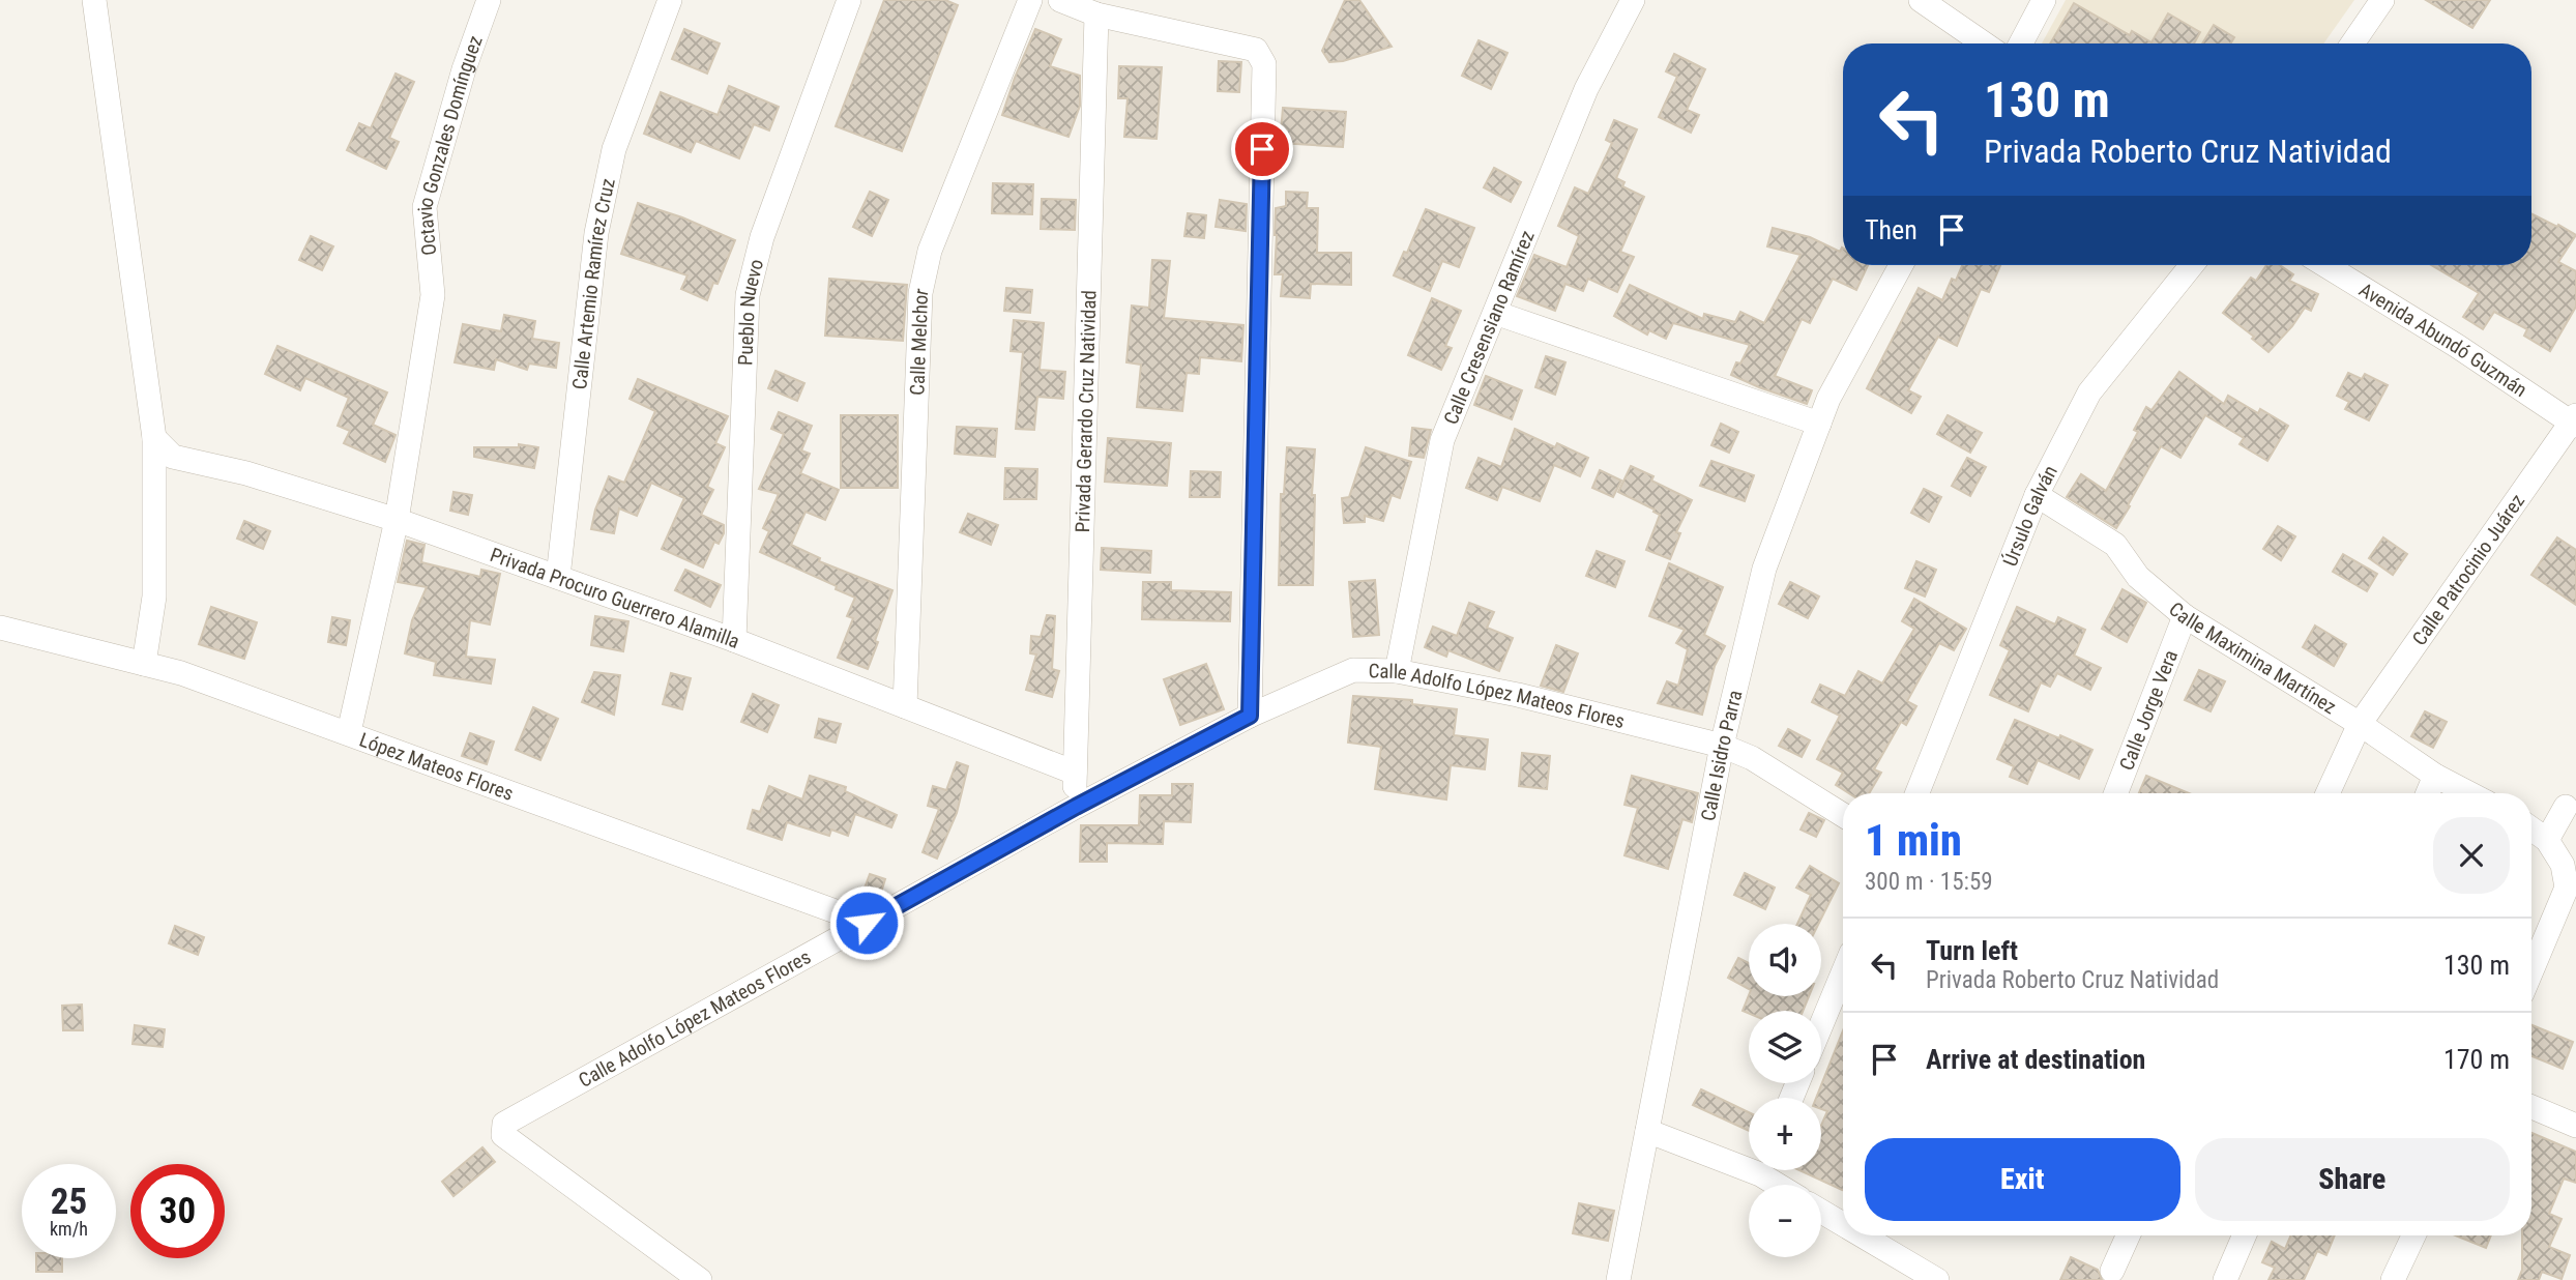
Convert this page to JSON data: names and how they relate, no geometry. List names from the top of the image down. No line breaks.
{"streets":{"street":["Octavio Gonzales Domínguez","Calle Artemio Ramírez Cruz","Pueblo Nuevo","Calle Cresensiano Ramírez","Avenida Abundó Guzmán","Calle Melchor","Privada Gerardo Cruz Natividad","Úrsulo Galván","Calle Patrocinio Juárez","Privada Procuro Guerrero Alamilla","Calle Maximina Martínez","Calle Adolfo López Mateos Flores","Calle Jorge Vera","Calle Isidro Parra","López Mateos Flores"]},"crossings":[["Octavio Gonzales Domínguez","Privada Procuro Guerrero Alamilla"],["Octavio Gonzales Domínguez","López Mateos Flores"],["Calle Artemio Ramírez Cruz","Privada Procuro Guerrero Alamilla"],["Pueblo Nuevo","Privada Procuro Guerrero Alamilla"],["Calle Cresensiano Ramírez","Calle Adolfo López Mateos Flores"],["Avenida Abundó Guzmán","Calle Patrocinio Juárez"],["Calle Melchor","Privada Procuro Guerrero Alamilla"],["Privada Gerardo Cruz Natividad","Privada Procuro Guerrero Alamilla"],["Privada Gerardo Cruz Natividad","Calle Adolfo López Mateos Flores"],["Úrsulo Galván","Calle Maximina Martínez"],["Calle Patrocinio Juárez","Calle Maximina Martínez"],["Calle Maximina Martínez","Calle Jorge Vera"],["Calle Adolfo López Mateos Flores","Calle Isidro Parra"],["Calle Adolfo López Mateos Flores","López Mateos Flores"]],"page":{"turn":["130 m","Privada Roberto Cruz Natividad"],"then":"Then","heading":["1 min","300 m · 15:59"],"list":[{"name":"Turn left","note":"Privada Roberto Cruz Natividad","value":"130 m"},{"name":"Arrive at destination","value":"170 m"}],"map_buttons":["+","−"],"buttons":["Exit","Share"],"speed":"25 km/h","limit":"30"}}
